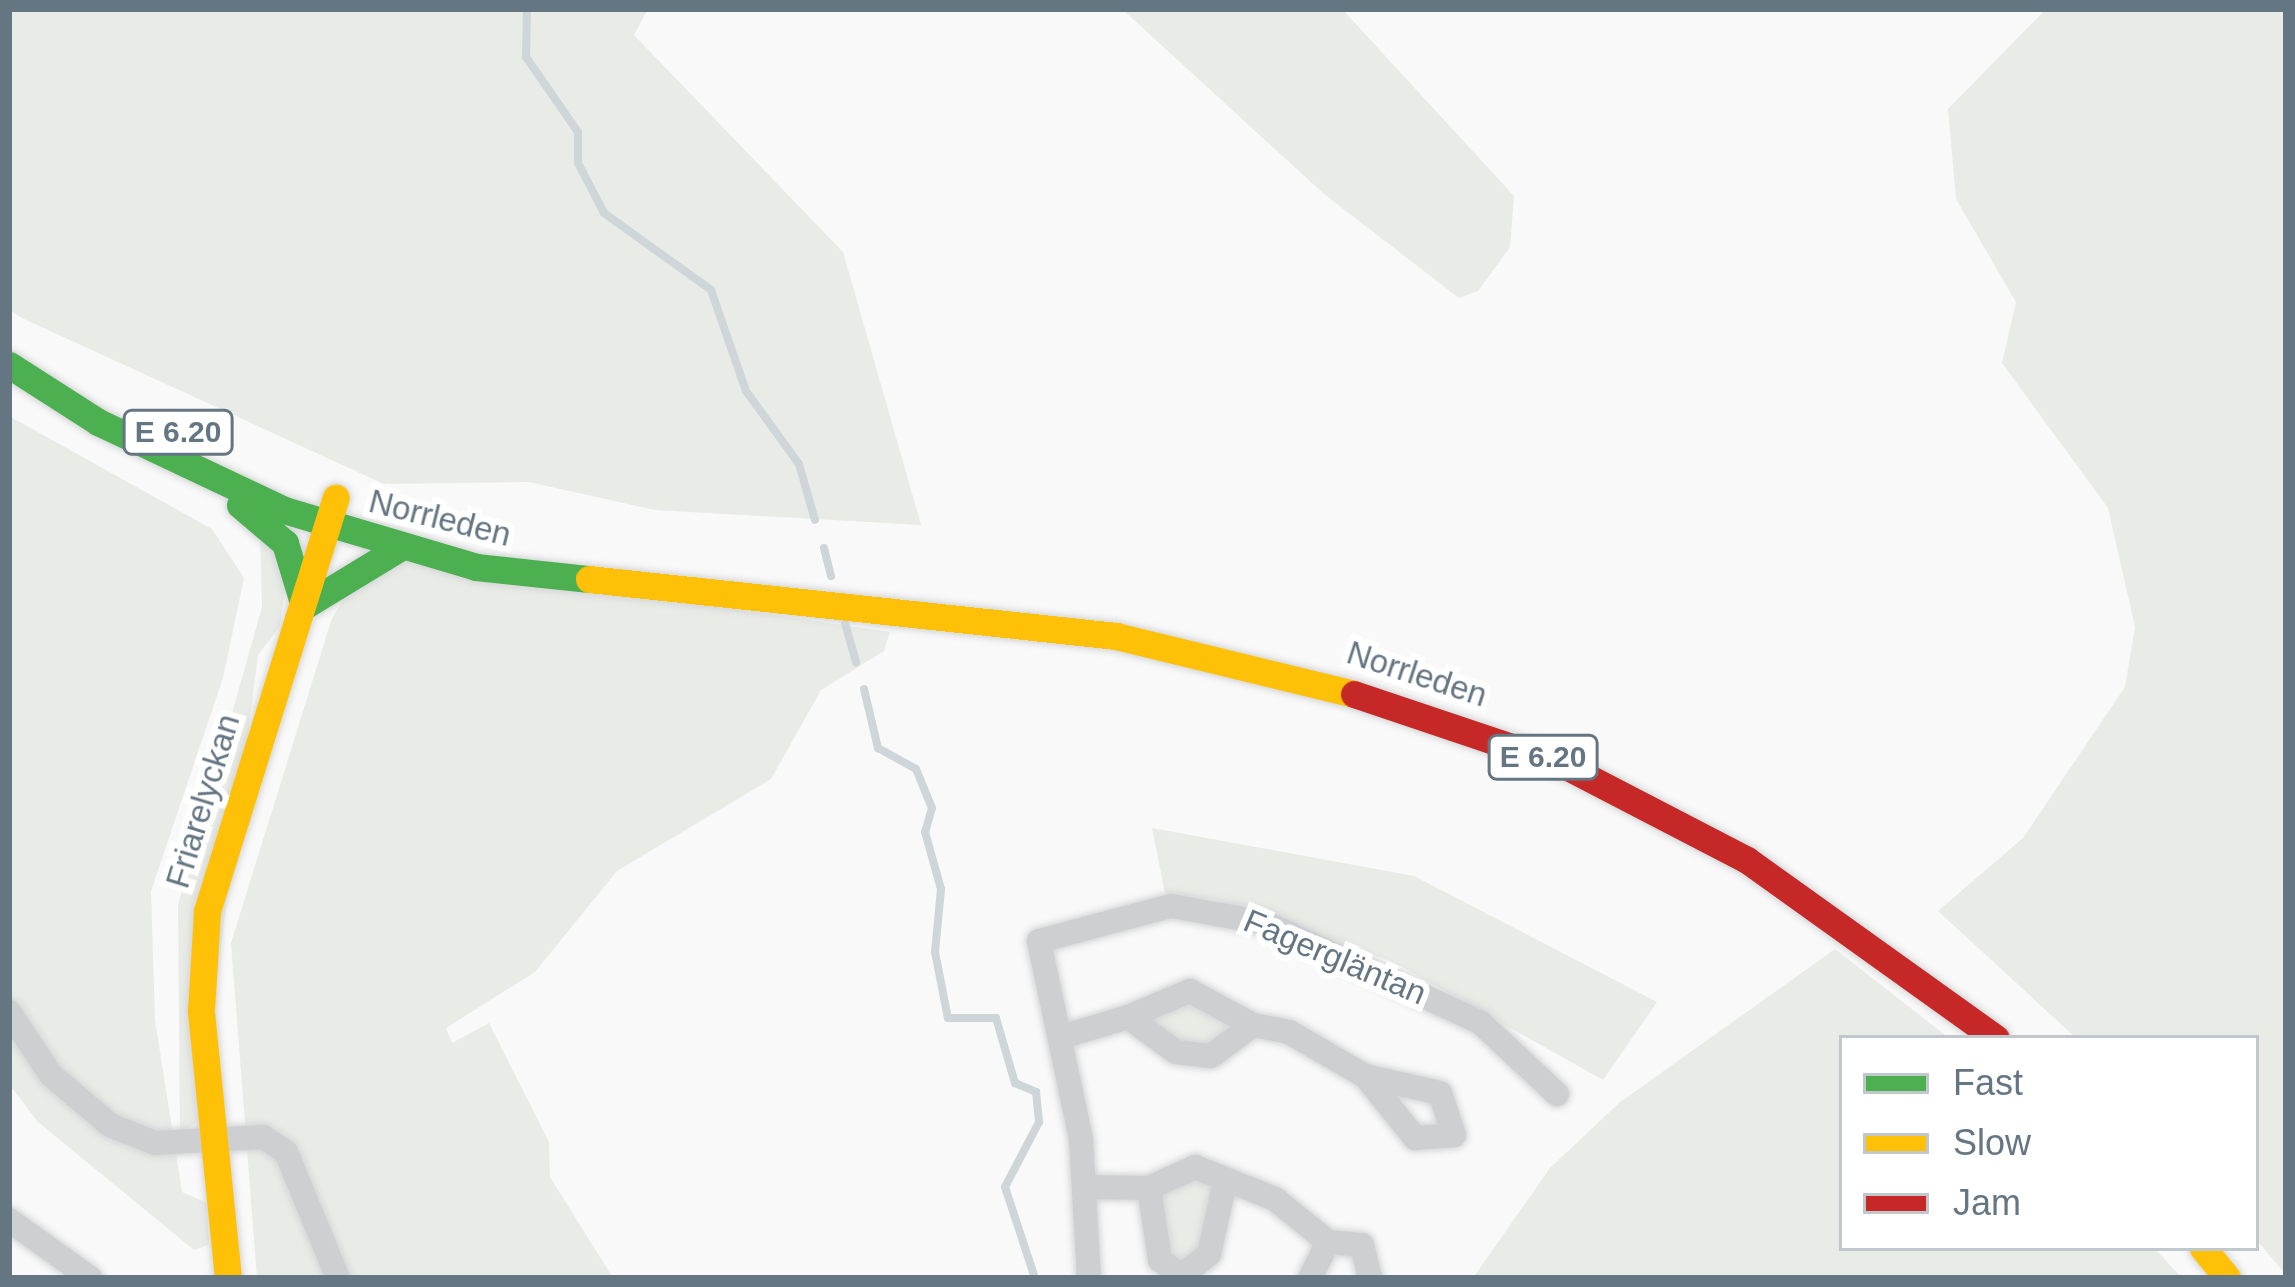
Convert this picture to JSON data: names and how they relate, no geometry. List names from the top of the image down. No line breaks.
{"streets":{"main road":["E 6.20","Norrleden","Friarelyckan"],"street":["Fagergläntan"]},"crossings":[["Norrleden","Friarelyckan"]],"legend":["Fast","Slow","Jam"]}
